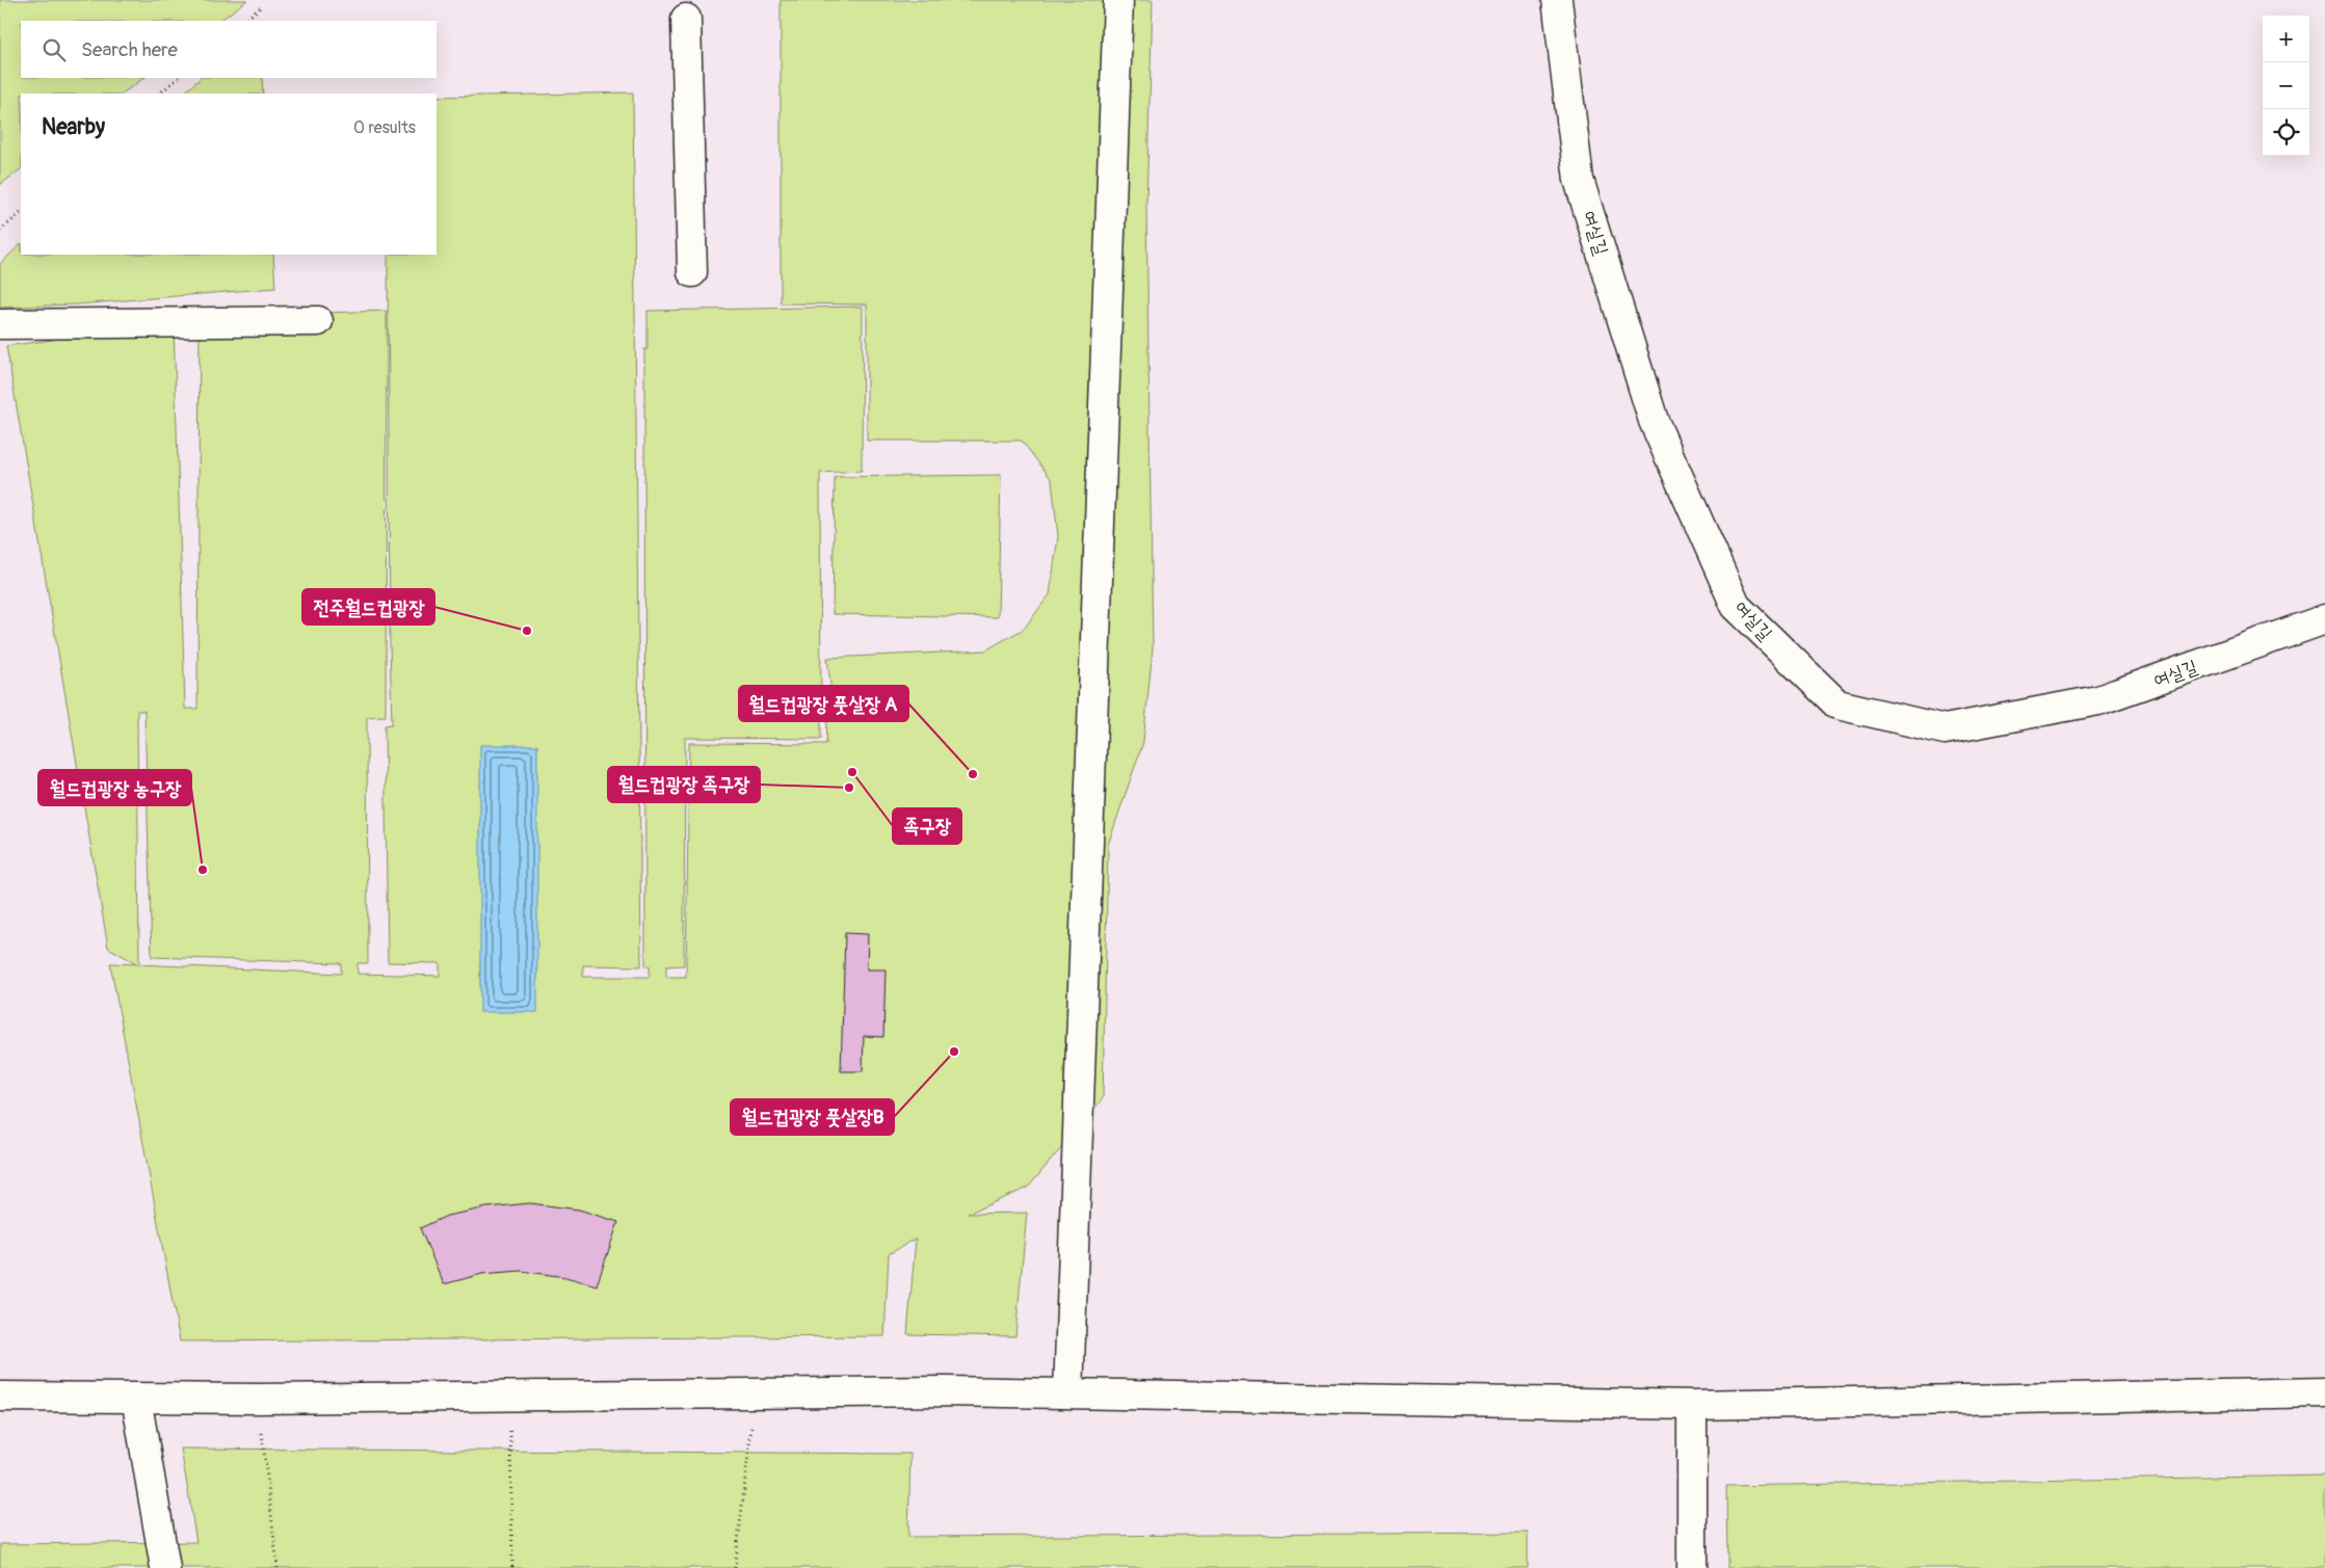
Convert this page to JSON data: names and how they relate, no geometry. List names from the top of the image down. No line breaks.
{"streets":{"street":["여실길"]},"places":["전주월드컵광장","족구장","월드컵광장 풋살장 A","월드컵광장 족구장","월드컵광장 농구장","월드컵광장 풋살장B"],"page":{"map_buttons":["+","−"],"search":"Search here","heading":["Nearby","0 results"]}}
